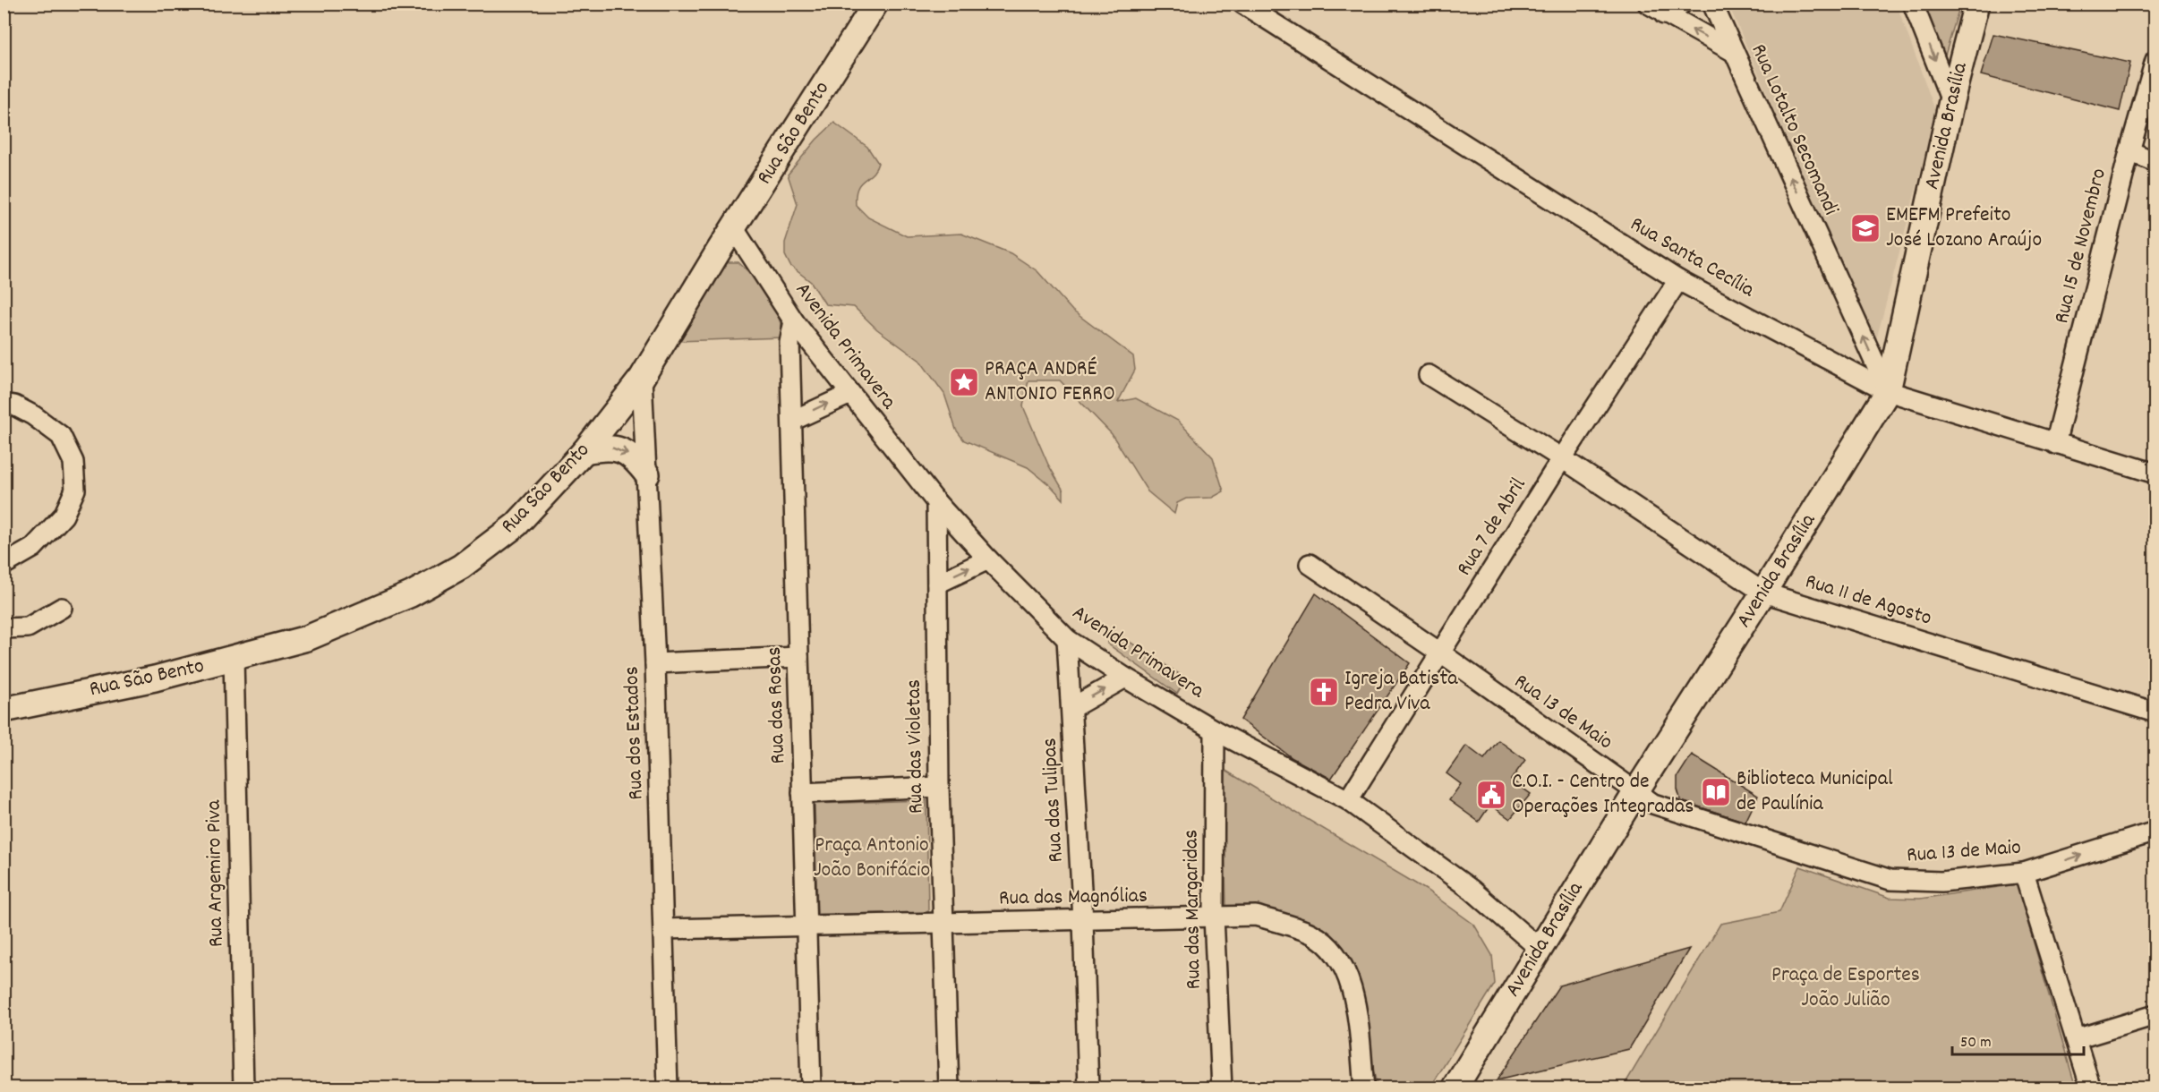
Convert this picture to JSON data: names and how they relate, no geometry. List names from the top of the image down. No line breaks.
{"streets":{"main road":["Avenida Brasília","Rua São Bento"],"street":["Rua Lotalto Secomandi","Rua 15 de Novembro","Rua Santa Cecília","Avenida Primavera","Rua 7 de Abril","Rua 11 de Agosto","Rua das Rosas","Rua 13 de Maio","Rua dos Estados","Rua das Violetas","Rua das Tulipas","Rua Argemiro Piva","Rua das Magnólias","Rua das Margaridas"]},"crossings":[["Avenida Brasília","Rua Lotalto Secomandi"],["Avenida Brasília","Rua Santa Cecília"],["Avenida Brasília","Avenida Primavera"],["Avenida Brasília","Rua 11 de Agosto"],["Avenida Brasília","Rua 13 de Maio"],["Rua Lotalto Secomandi","Rua Santa Cecília"],["Rua São Bento","Avenida Primavera"],["Rua São Bento","Rua dos Estados"],["Rua São Bento","Rua Argemiro Piva"],["Rua 15 de Novembro","Rua Santa Cecília"],["Rua Santa Cecília","Rua 7 de Abril"],["Avenida Primavera","Rua 7 de Abril"],["Avenida Primavera","Rua das Rosas"],["Avenida Primavera","Rua das Violetas"],["Avenida Primavera","Rua das Tulipas"],["Avenida Primavera","Rua das Margaridas"],["Rua 7 de Abril","Rua 11 de Agosto"],["Rua 7 de Abril","Rua 13 de Maio"],["Rua das Rosas","Rua das Magnólias"],["Rua dos Estados","Rua das Magnólias"],["Rua das Violetas","Rua das Magnólias"],["Rua das Tulipas","Rua das Magnólias"],["Rua das Magnólias","Rua das Margaridas"]],"one_way":["Rua Lotalto Secomandi"],"parks":["Praça Antonio João Bonifácio","Praça de Esportes João Julião"],"places":{"school or university":["EMEFM Prefeito José Lozano Araújo"],"place":["PRAÇA ANDRÉ ANTONIO FERRO"],"church":["Igreja Batista Pedra Viva"],"library":["Biblioteca Municipal de Paulínia"],"public building":["C.O.I. - Centro de Operações Integradas"]},"scale_bar":"50 m"}
